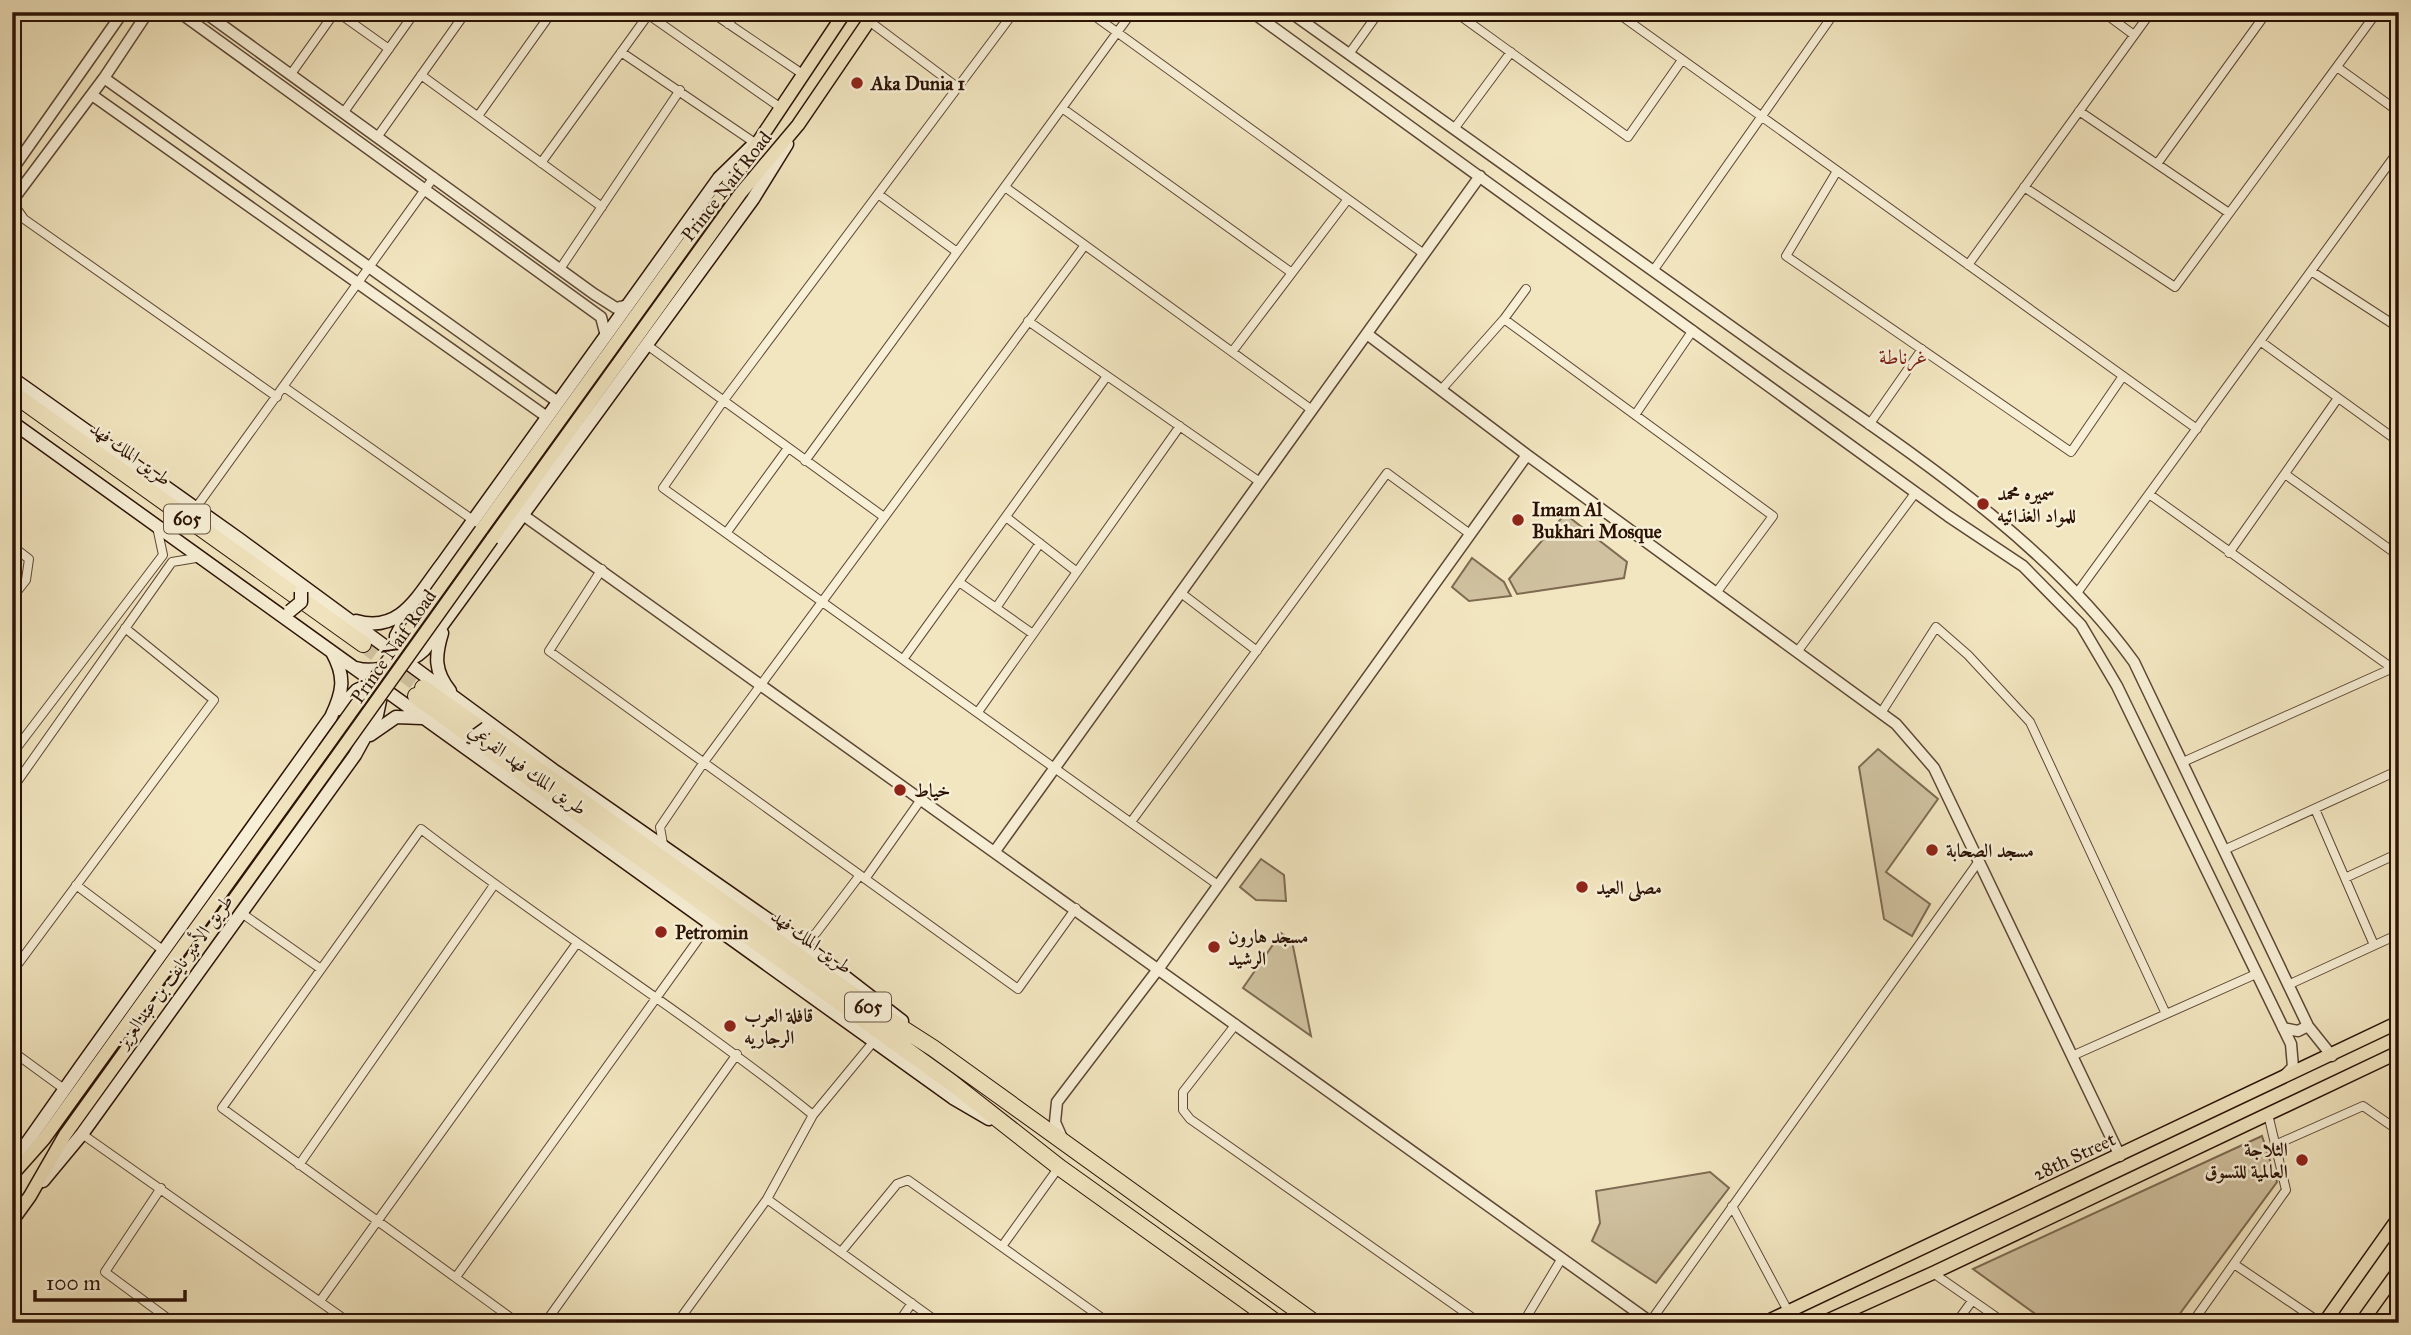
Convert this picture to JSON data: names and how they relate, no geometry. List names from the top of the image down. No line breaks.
{"streets":{"highway":["طريق الملك فهد","605"],"main road":["Prince Naif Road","طريق الملك فهد الفرعي","طريق الأمير نايف بن عبدالعزيز","28th Street"]},"crossings":[["Prince Naif Road","طريق الأمير نايف بن عبدالعزيز"],["طريق الملك فهد","طريق الملك فهد الفرعي"],["طريق الملك فهد الفرعي","طريق الأمير نايف بن عبدالعزيز"]],"districts":["غرناطة"],"places":["Aka Dunia 1","سميره محمد للمواد الغذائيه","Imam Al Bukhari Mosque","خياط","مسجد الصحابة","مصلى العيد","Petromin","مسجد هارون الرشيد","قافلة العرب الرجاريه","الثلاجة العالمية للتسوق"],"scale_bar":"100 m"}
